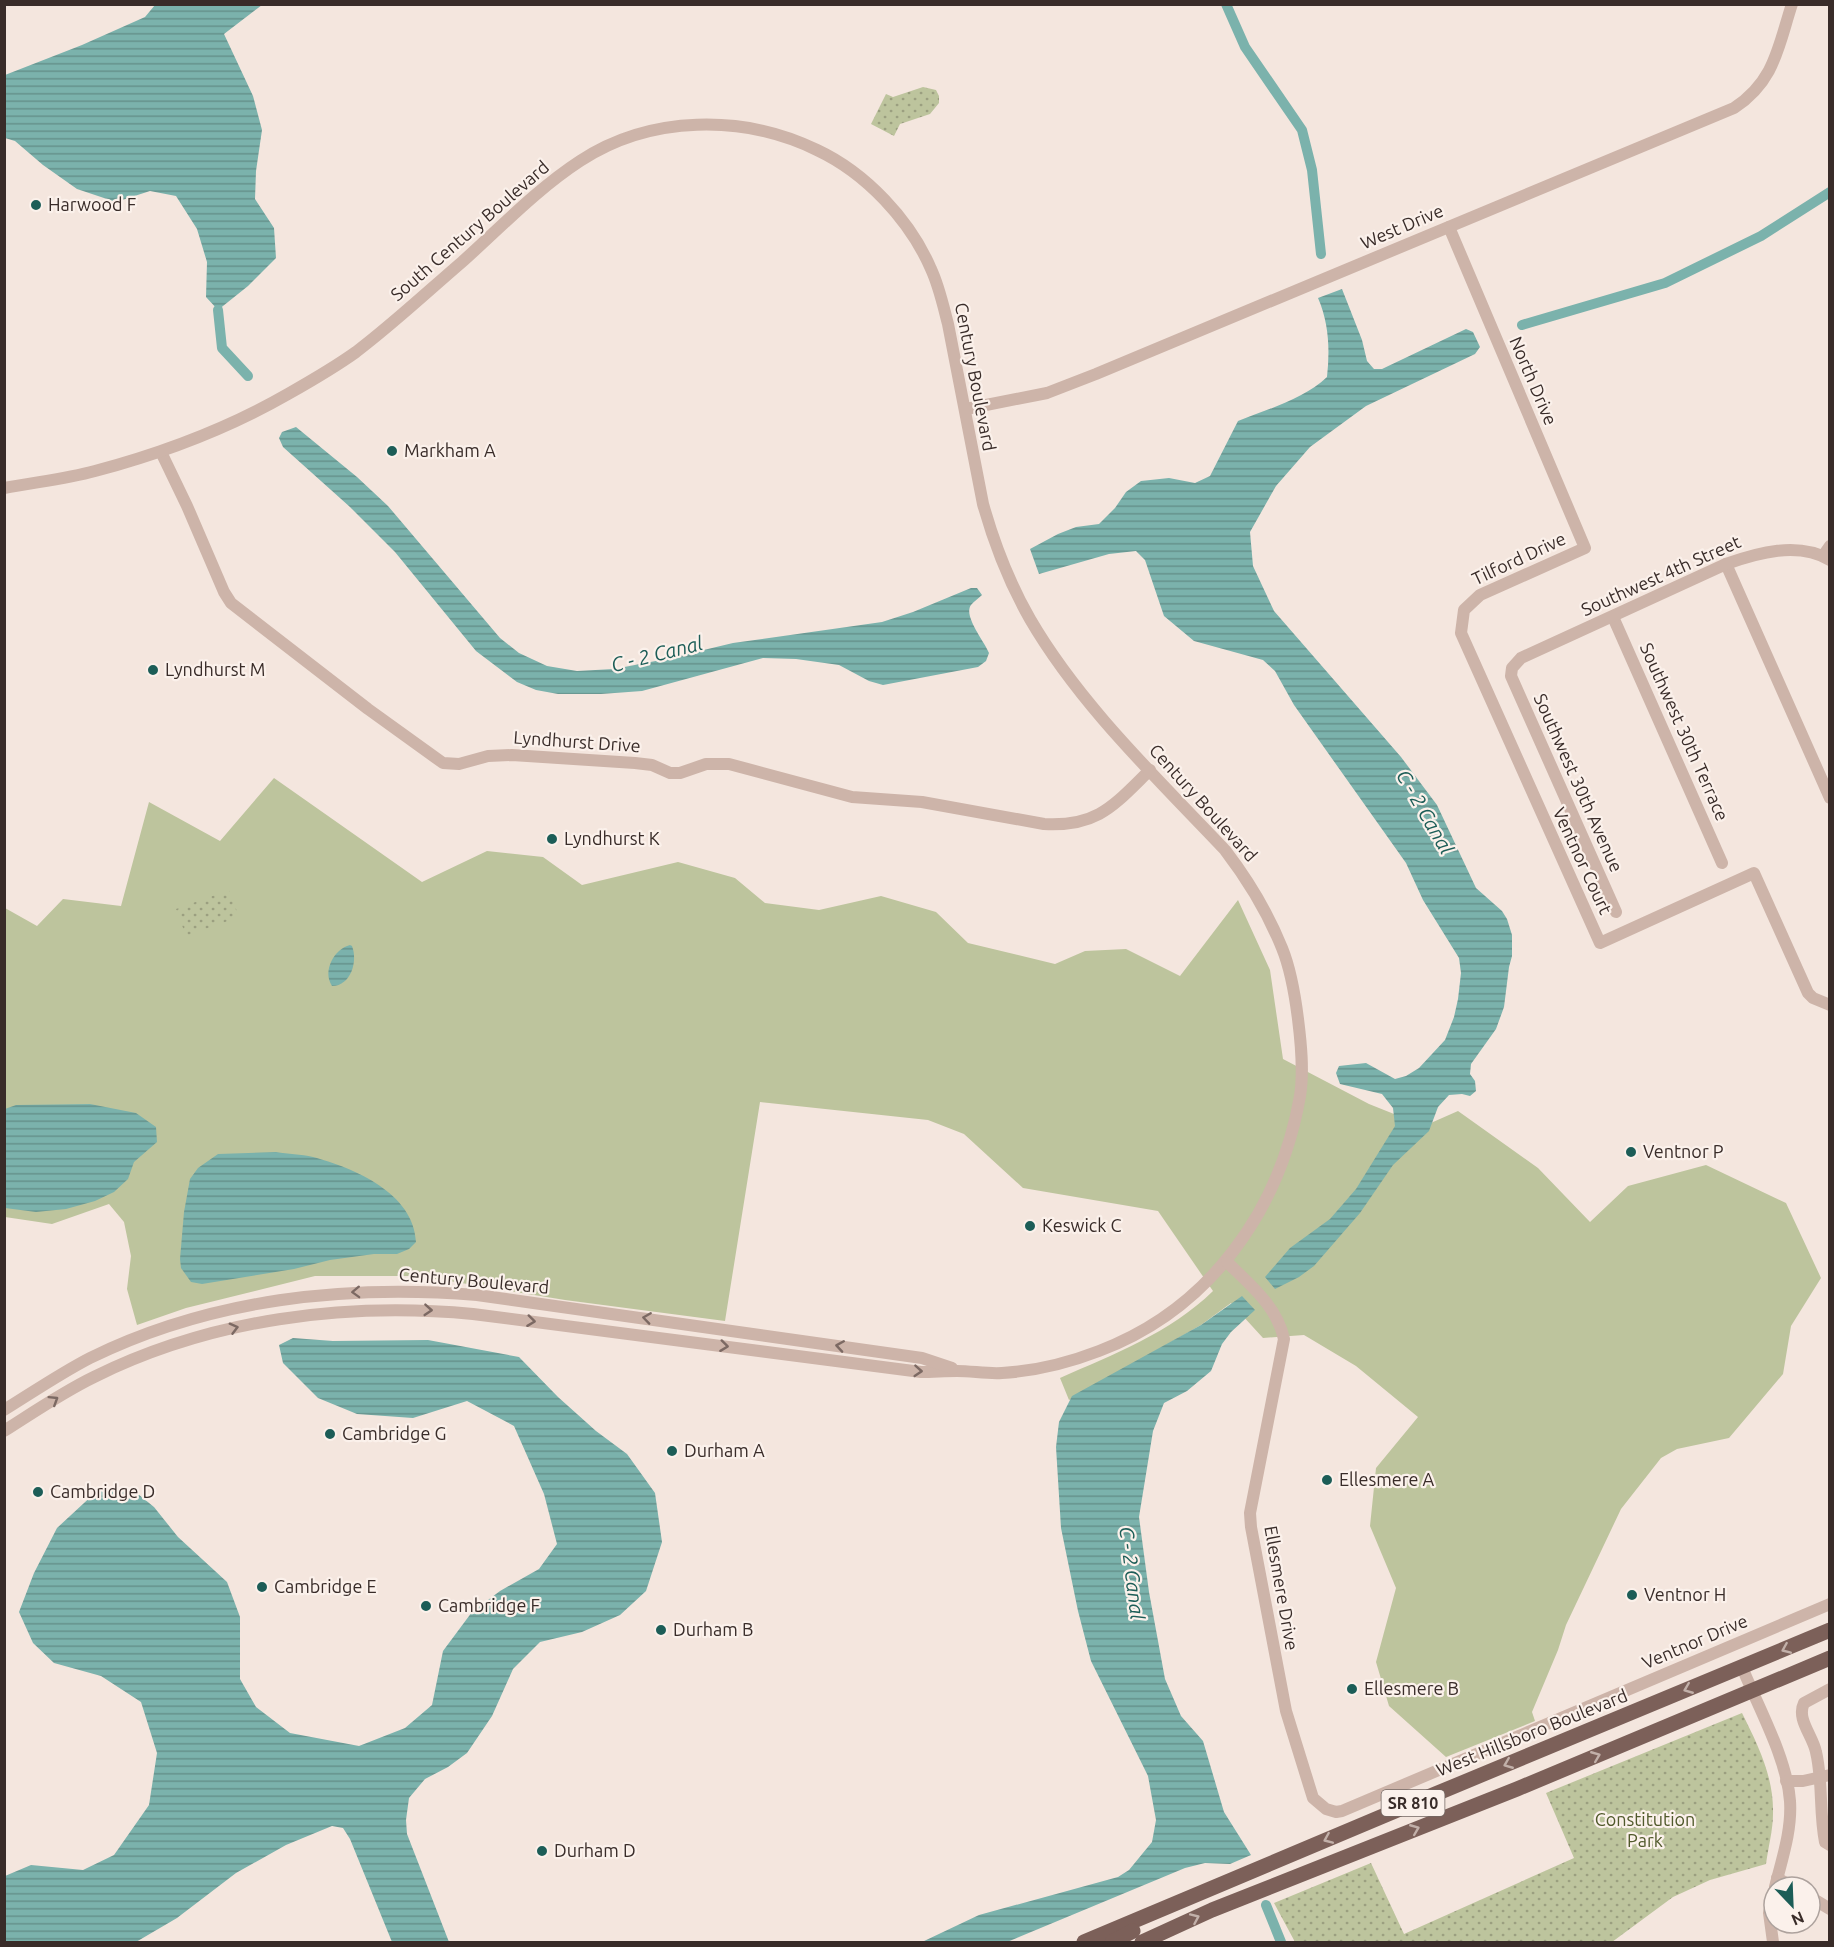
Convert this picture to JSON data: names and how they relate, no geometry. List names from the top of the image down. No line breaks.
{"streets":{"main road":["West Hillsboro Boulevard","SR 810"],"street":["West Drive","South Century Boulevard","Century Boulevard","North Drive","Tilford Drive","Southwest 4th Street","Southwest 30th Terrace","Lyndhurst Drive","Southwest 30th Avenue","Ventnor Court","Ellesmere Drive","Ventnor Drive"]},"crossings":[["West Drive","Century Boulevard"],["West Drive","North Drive"],["South Century Boulevard","Century Boulevard"],["South Century Boulevard","Lyndhurst Drive"],["Century Boulevard","Lyndhurst Drive"],["Century Boulevard","Ellesmere Drive"],["North Drive","Tilford Drive"],["Tilford Drive","Ventnor Court"],["Southwest 4th Street","Southwest 30th Terrace"],["Southwest 4th Street","Southwest 30th Avenue"],["Ellesmere Drive","Ventnor Drive"]],"water":["C - 2 Canal"],"parks":["Constitution Park"],"places":["Harwood F","Markham A","Lyndhurst M","Lyndhurst K","Ventnor P","Keswick C","Cambridge G","Durham A","Ellesmere A","Cambridge D","Cambridge E","Ventnor H","Cambridge F","Durham B","Ellesmere B","Durham D"],"north":"bottom right"}
